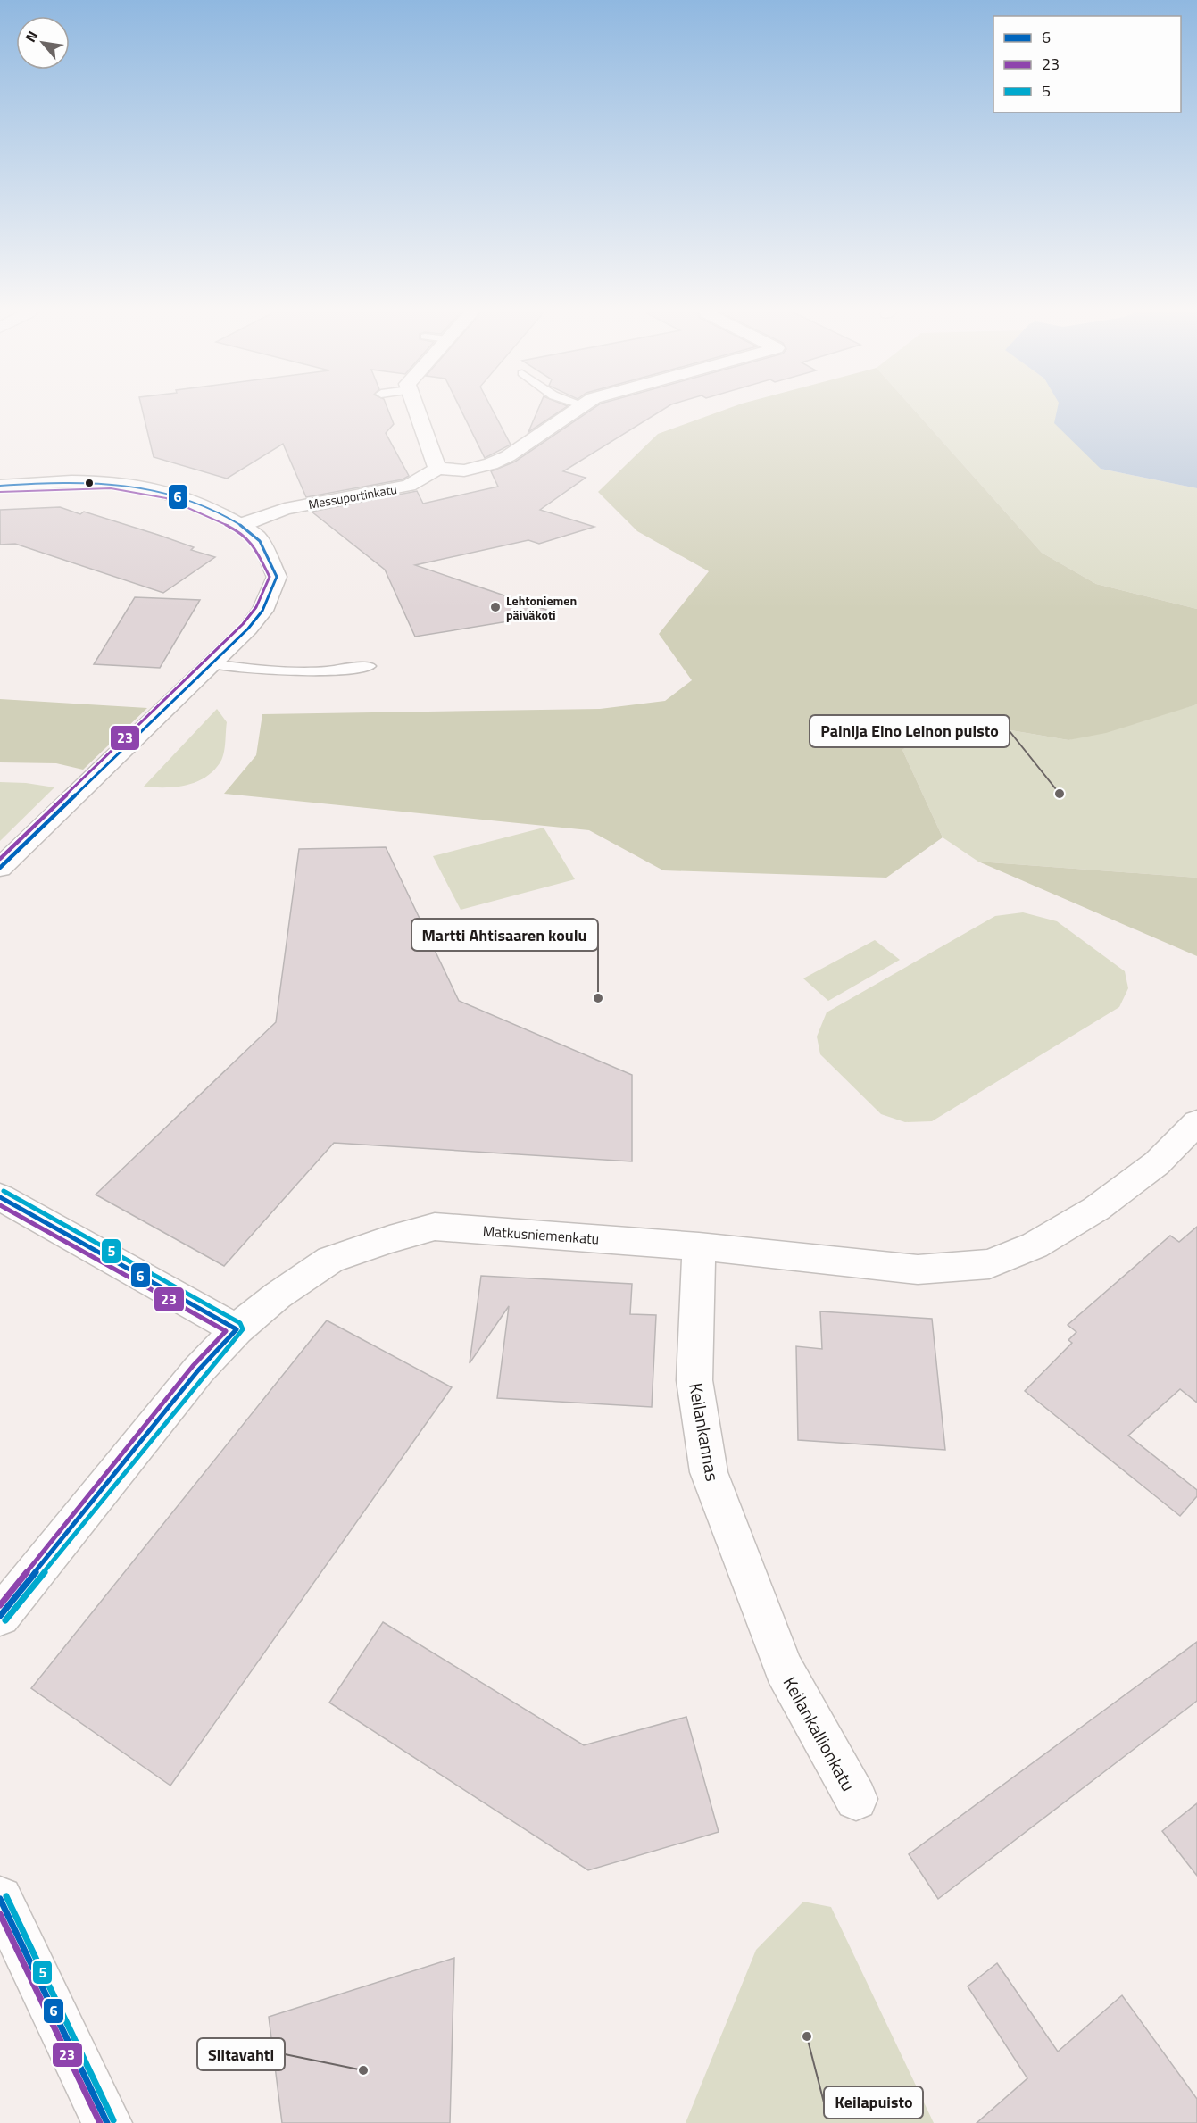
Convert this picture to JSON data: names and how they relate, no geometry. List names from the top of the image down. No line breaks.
{"streets":{"street":["Messuportinkatu","Matkusniemenkatu","Keilankannas","Keilankallionkatu"]},"crossings":[["Matkusniemenkatu","Keilankannas"],["Keilankannas","Keilankallionkatu"]],"places":["Lehtoniemen päiväkoti","Painija Eino Leinon puisto","Martti Ahtisaaren koulu","Keilapuisto","Siltavahti"],"lines":["transit line 6","transit line 23","transit line 5"],"legend":["6","23","5"],"north":"top left"}
